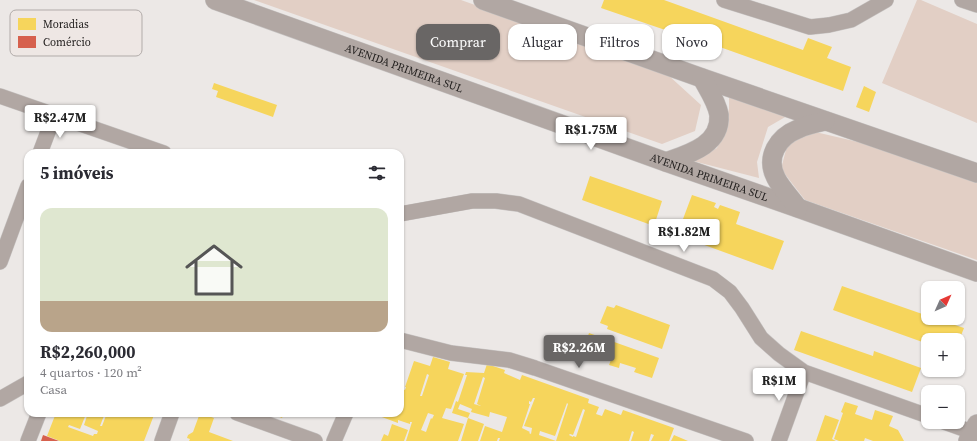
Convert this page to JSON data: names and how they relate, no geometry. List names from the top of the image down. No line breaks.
{"streets":{"street":["AVENIDA PRIMEIRA SUL"]},"legend":["Moradias","Comércio"],"north":"top right","page":{"chip":["Comprar","Alugar","Filtros","Novo"],"price":["R$2.47M","R$1.75M","R$1.82M","R$2.26M","R$1M"],"heading":"5 imóveis","list":[{"name":"R$2,260,000","note":"4 quartos · 120 m² · Casa"}],"map_buttons":["+","−"]}}
